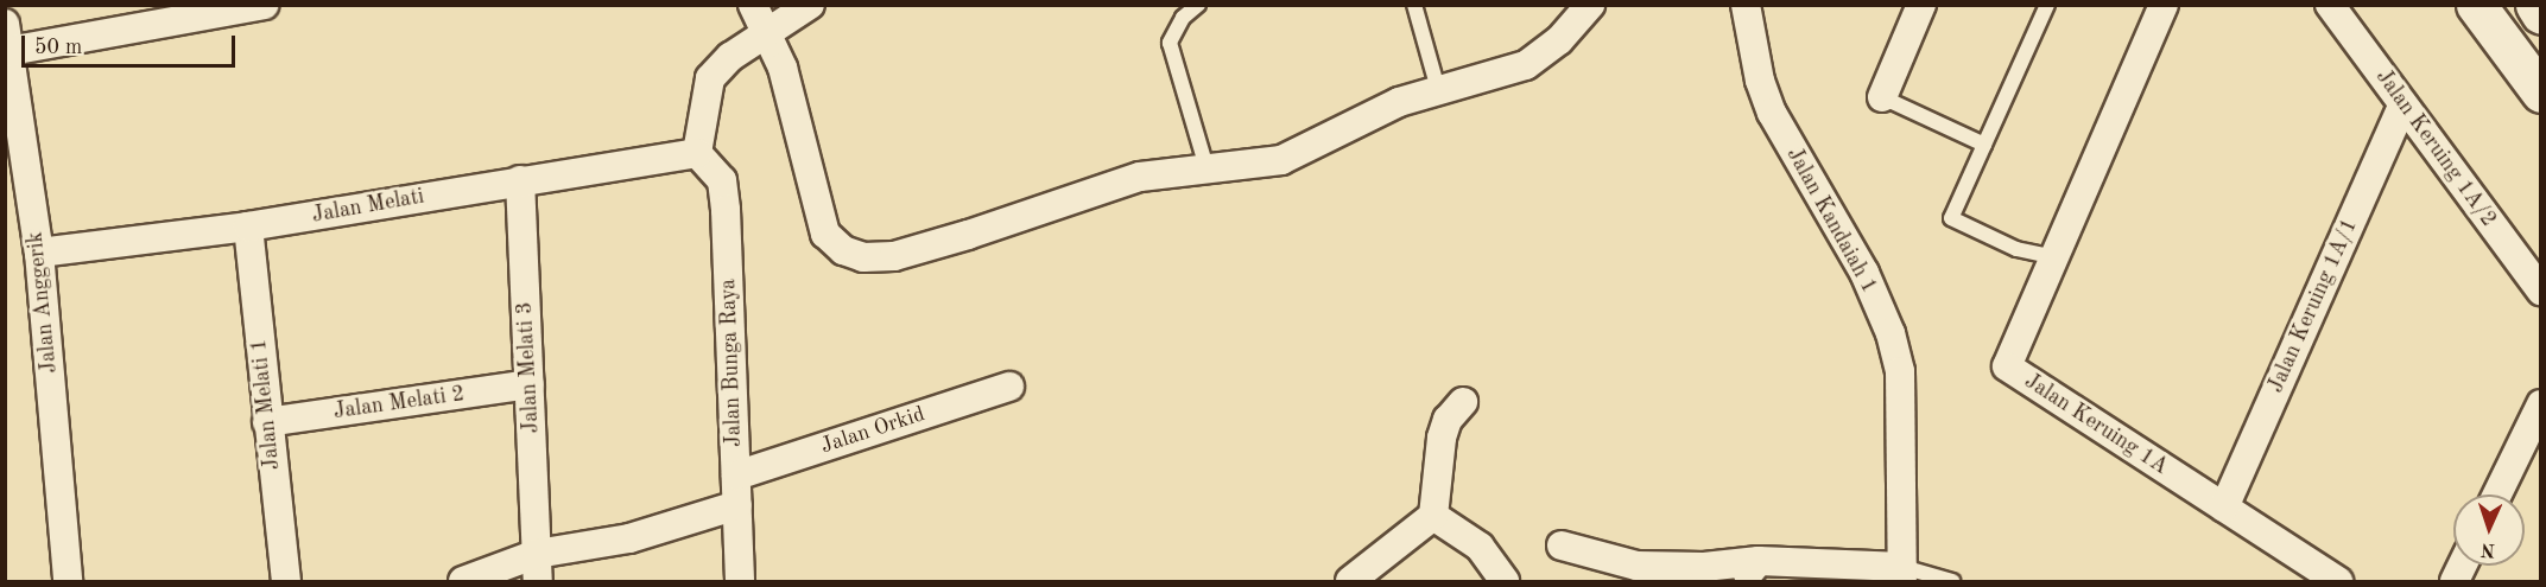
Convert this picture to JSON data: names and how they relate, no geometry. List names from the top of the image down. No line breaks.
{"streets":{"street":["Jalan Keruing 1A/2","Jalan Melati","Jalan Kandaiah 1","Jalan Anggerik","Jalan Keruing 1A/1","Jalan Bunga Raya","Jalan Melati 3","Jalan Melati 2","Jalan Melati 1","Jalan Keruing 1A","Jalan Orkid"]},"crossings":[["Jalan Keruing 1A/2","Jalan Keruing 1A/1"],["Jalan Melati","Jalan Anggerik"],["Jalan Melati","Jalan Bunga Raya"],["Jalan Melati","Jalan Melati 3"],["Jalan Melati","Jalan Melati 1"],["Jalan Keruing 1A/1","Jalan Keruing 1A"],["Jalan Bunga Raya","Jalan Orkid"],["Jalan Melati 3","Jalan Melati 2"],["Jalan Melati 2","Jalan Melati 1"]],"scale_bar":"50 m","north":"bottom"}
